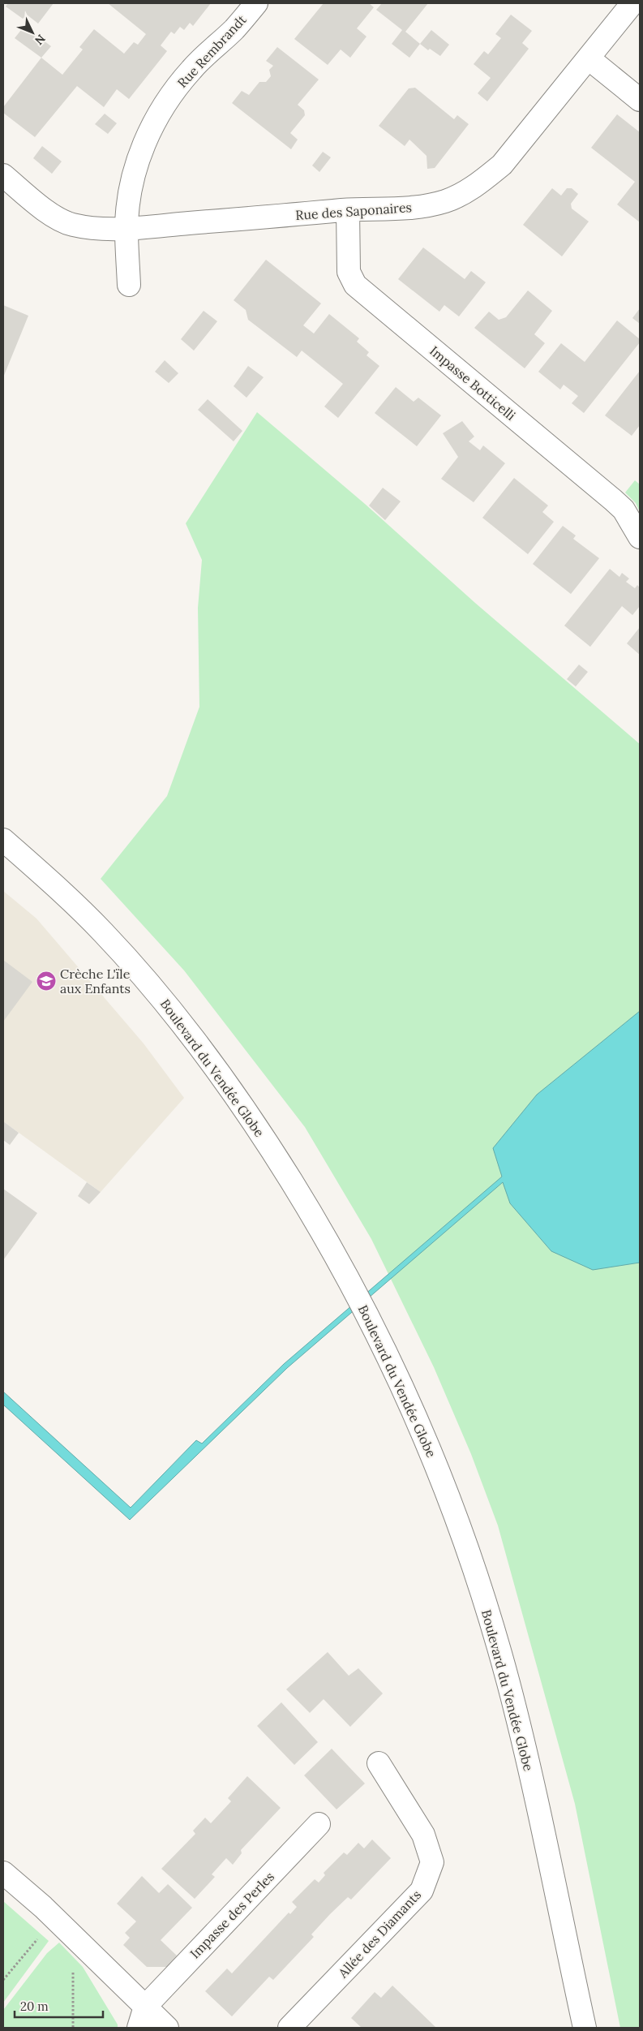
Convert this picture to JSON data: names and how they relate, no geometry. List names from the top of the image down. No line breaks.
{"streets":{"street":["Rue Rembrandt","Rue des Saponaires","Impasse Botticelli","Boulevard du Vendée Globe","Impasse des Perles","Allée des Diamants"]},"crossings":[["Rue Rembrandt","Rue des Saponaires"],["Rue des Saponaires","Impasse Botticelli"]],"places":{"school or university":["Crèche L'ïle aux Enfants"]},"scale_bar":"20 m","north":"bottom right"}
